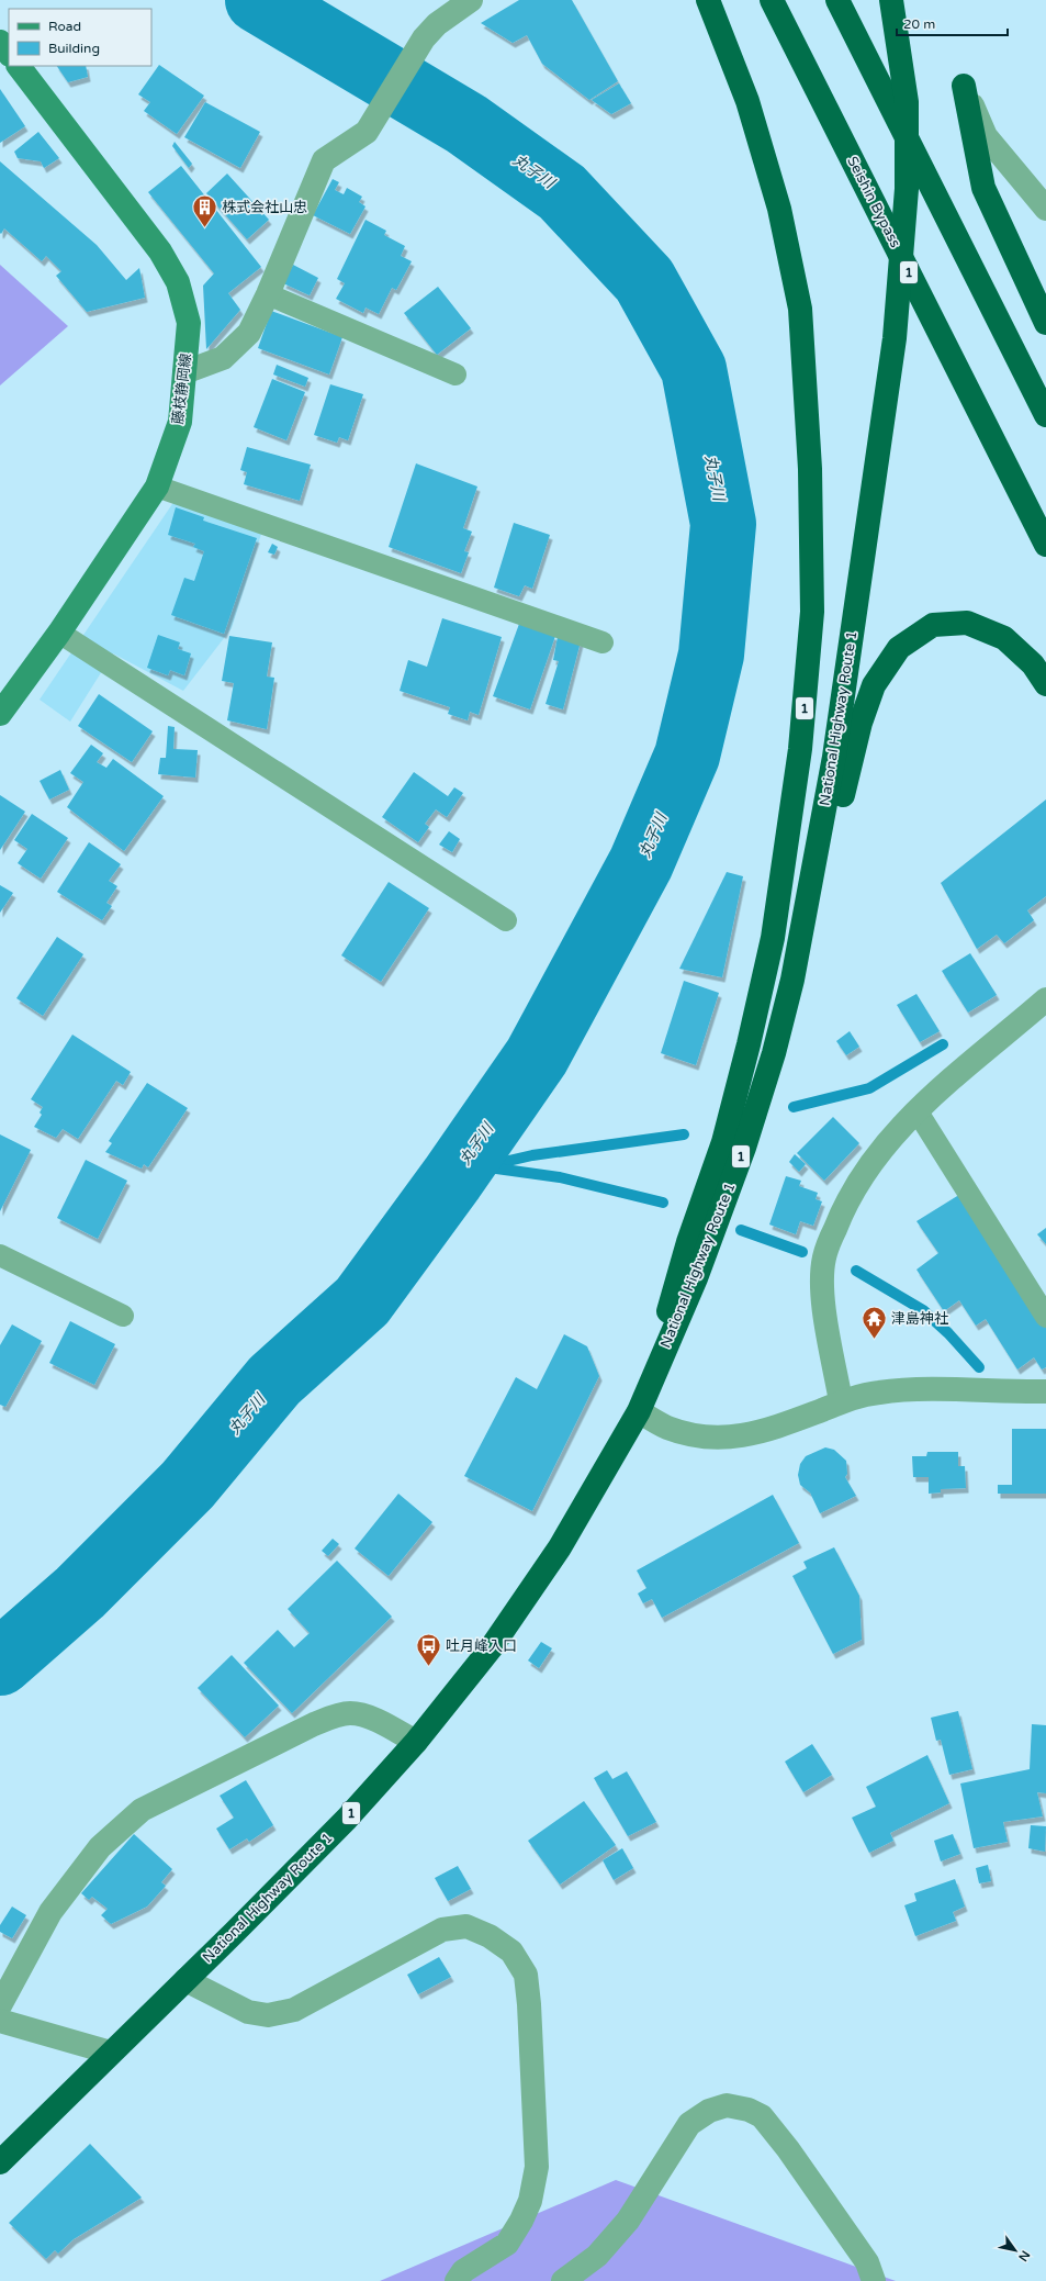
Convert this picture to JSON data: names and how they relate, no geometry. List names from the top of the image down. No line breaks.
{"streets":{"highway":["Seishin Bypass","1","National Highway Route 1"],"main road":["藤枝静岡線"]},"water":["丸子川"],"places":{"building":["株式会社山忠"],"temple":["津島神社"],"bus stop":["吐月峰入口"]},"legend":["Road","Building"],"scale_bar":"20 m","north":"bottom right"}
